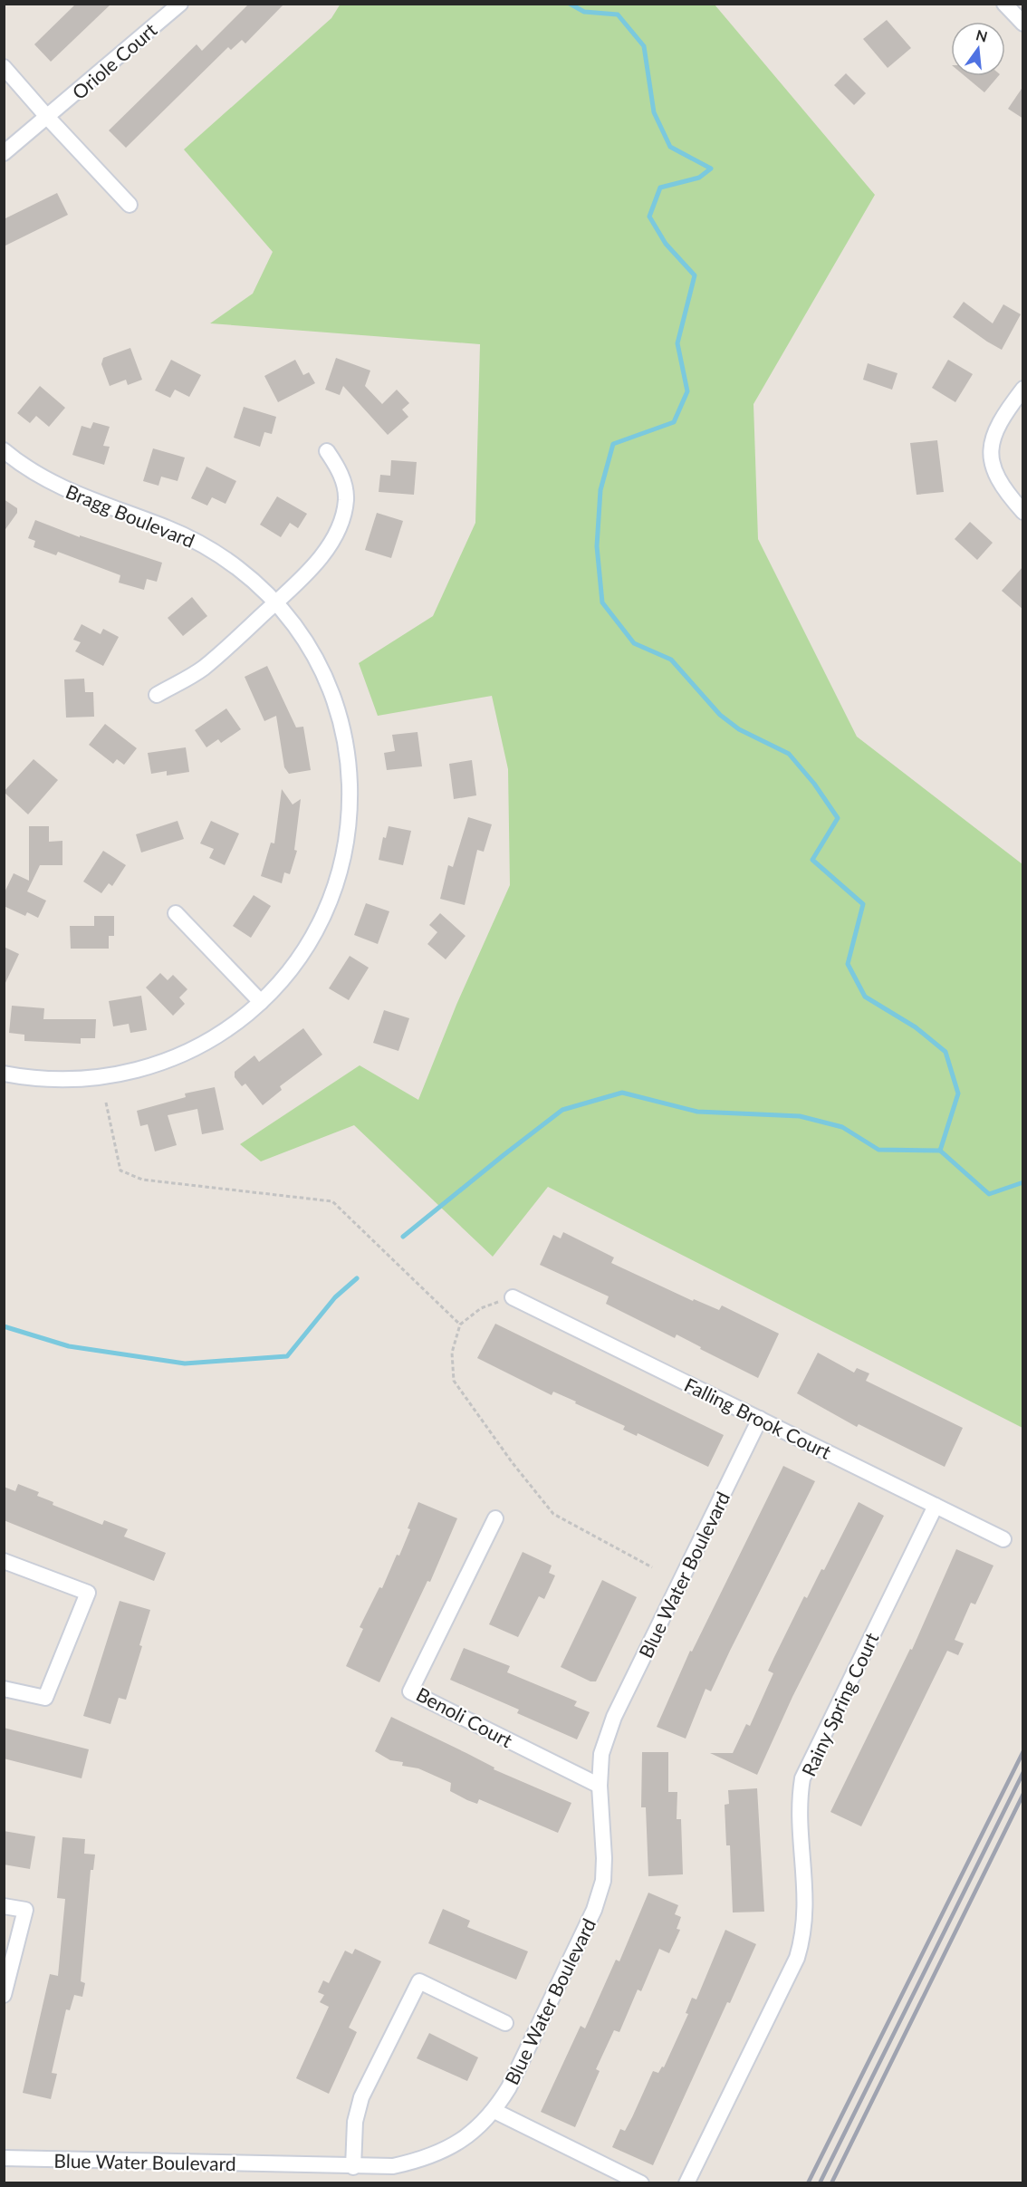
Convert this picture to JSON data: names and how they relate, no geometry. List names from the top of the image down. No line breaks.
{"streets":{"street":["Oriole Court","Bragg Boulevard","Falling Brook Court","Blue Water Boulevard","Rainy Spring Court","Benoli Court"]},"crossings":[["Falling Brook Court","Blue Water Boulevard"],["Falling Brook Court","Rainy Spring Court"],["Blue Water Boulevard","Benoli Court"]],"north":"top"}
